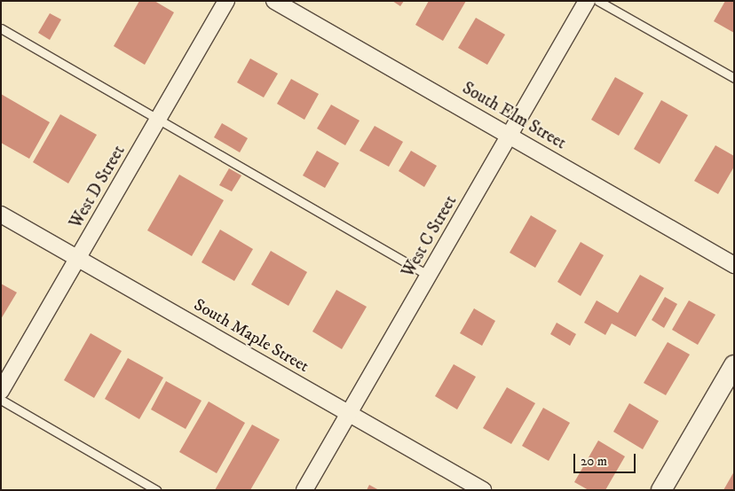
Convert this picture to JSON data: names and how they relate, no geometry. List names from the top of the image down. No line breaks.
{"streets":{"street":["South Elm Street","West D Street","West C Street","South Maple Street"]},"crossings":[["South Elm Street","West C Street"],["West D Street","South Maple Street"],["West C Street","South Maple Street"]],"scale_bar":"20 m"}
